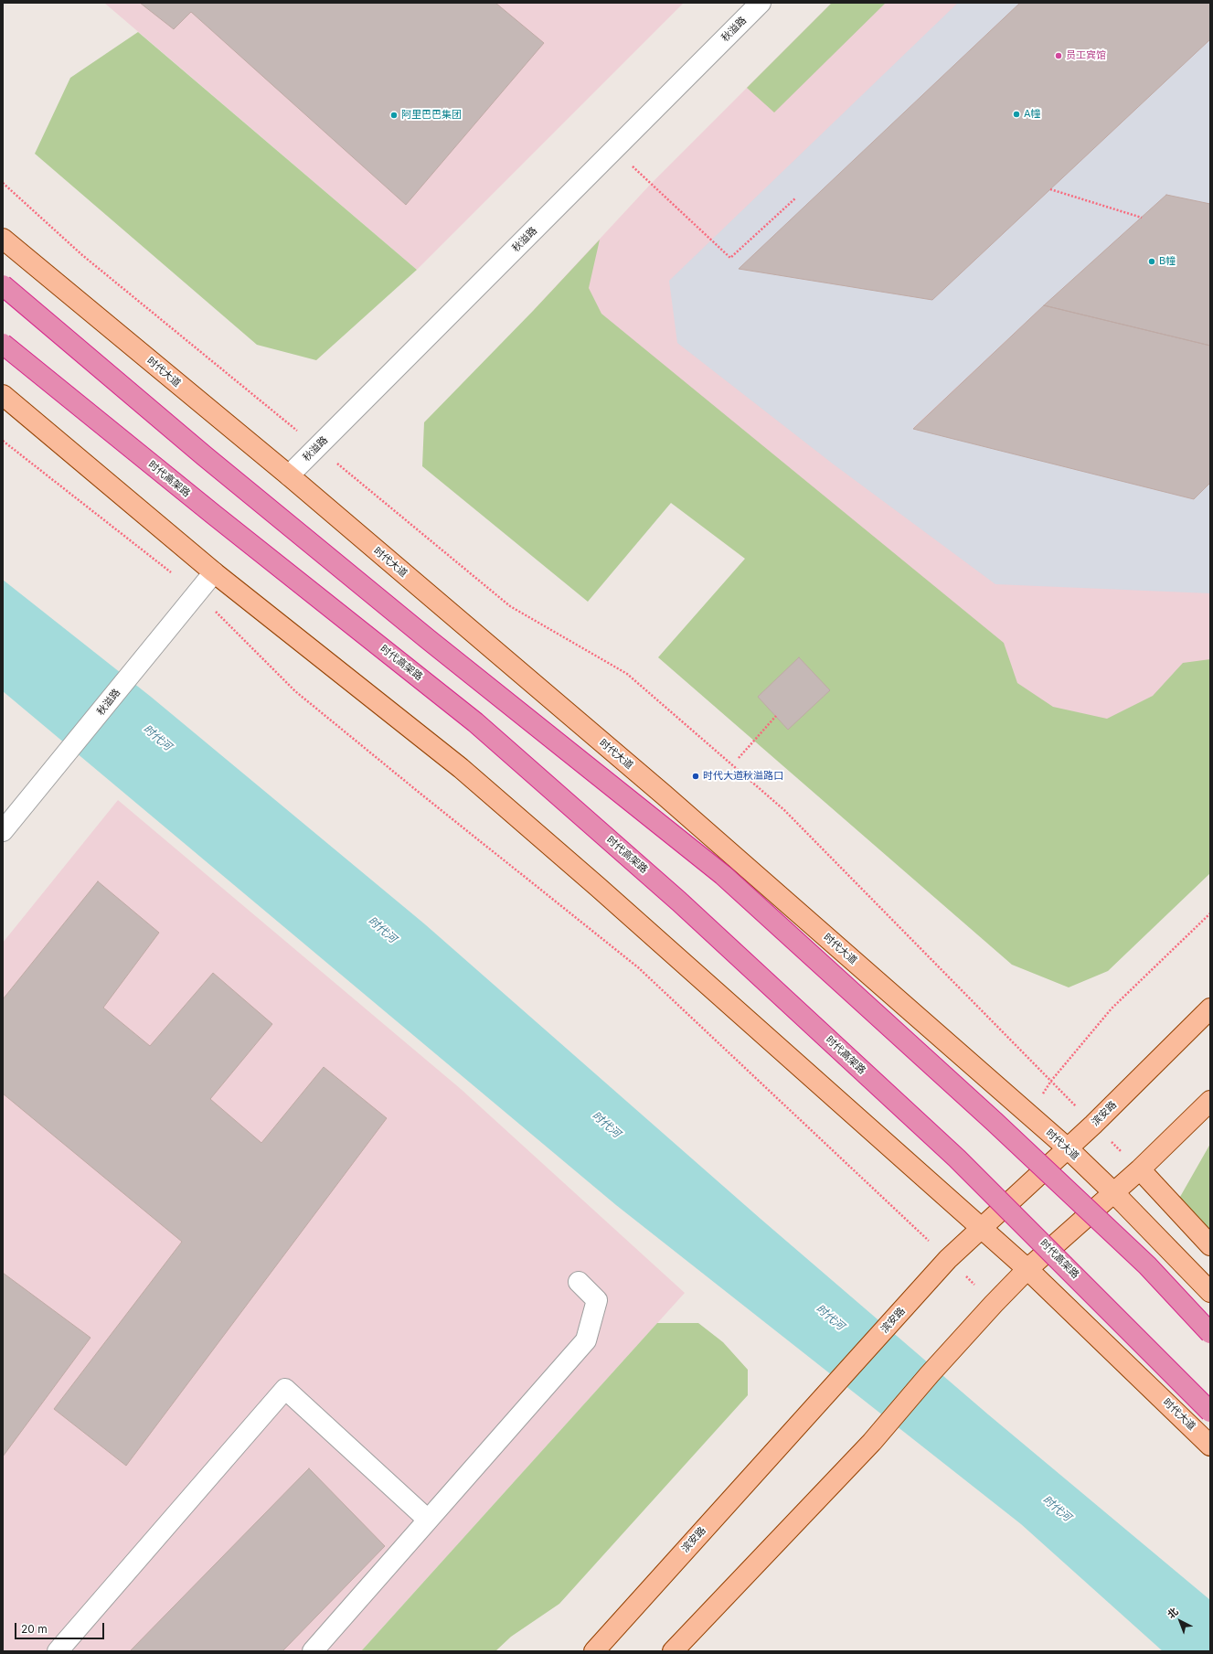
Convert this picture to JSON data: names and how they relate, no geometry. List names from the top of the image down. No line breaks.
{"streets":{"highway":["时代高架路"],"main road":["时代大道","滨安路"],"street":["秋溢路"]},"crossings":[["秋溢路","时代大道"],["时代大道","滨安路"]],"water":["时代河"],"places":["员工宾馆","A幢","阿里巴巴集团","B幢","时代大道秋溢路口"],"scale_bar":"20 m","north":"top left"}
